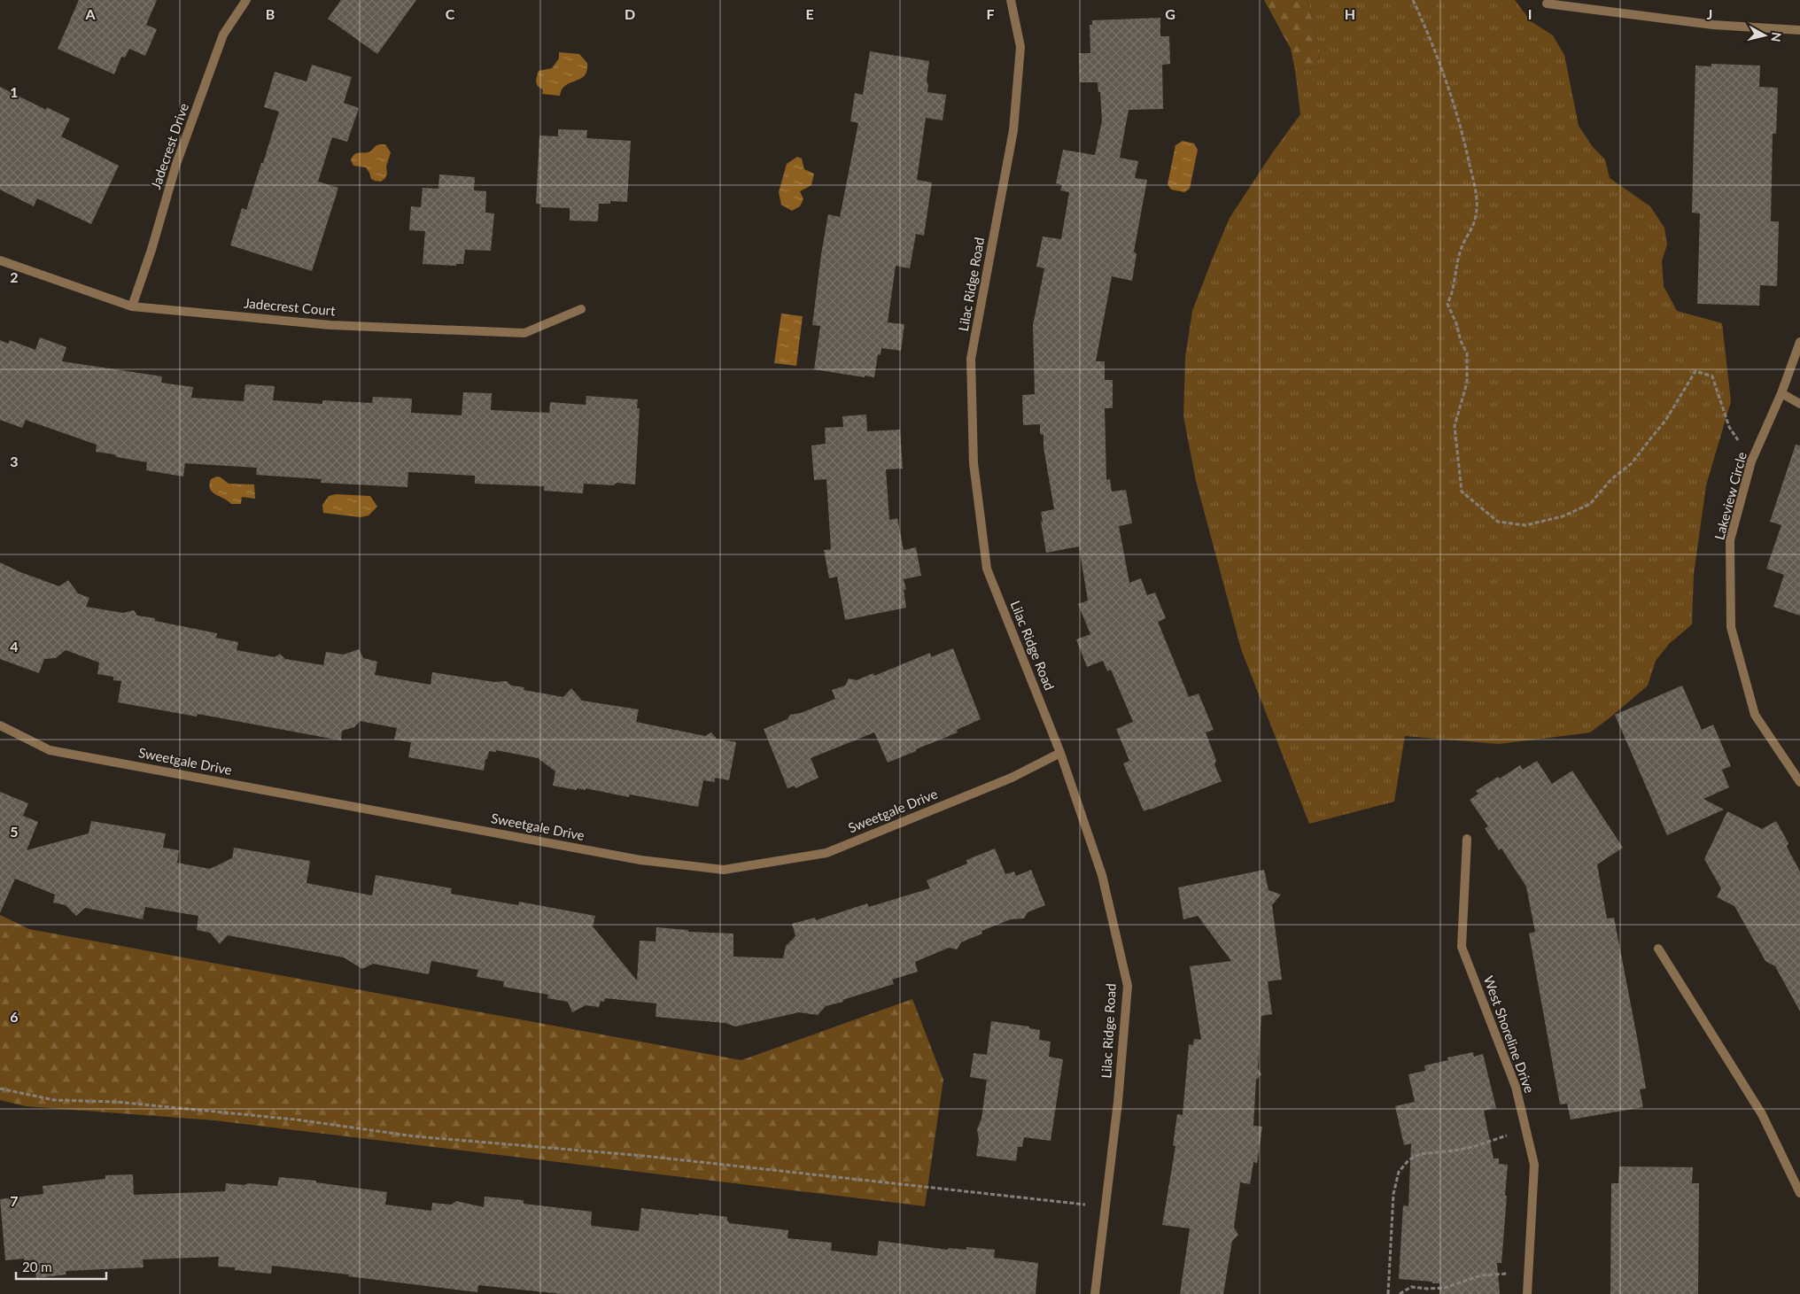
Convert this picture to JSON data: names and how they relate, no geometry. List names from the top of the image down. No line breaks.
{"streets":{"street":["Jadecrest Drive","Lilac Ridge Road","Jadecrest Court","Lakeview Circle","Sweetgale Drive","West Shoreline Drive"]},"crossings":[["Jadecrest Drive","Jadecrest Court"],["Lilac Ridge Road","Sweetgale Drive"]],"scale_bar":"20 m","north":"right","grid":{"columns":["A","B","C","D","E","F","G","H","I","J"],"rows":["1","2","3","4","5","6","7"]}}
